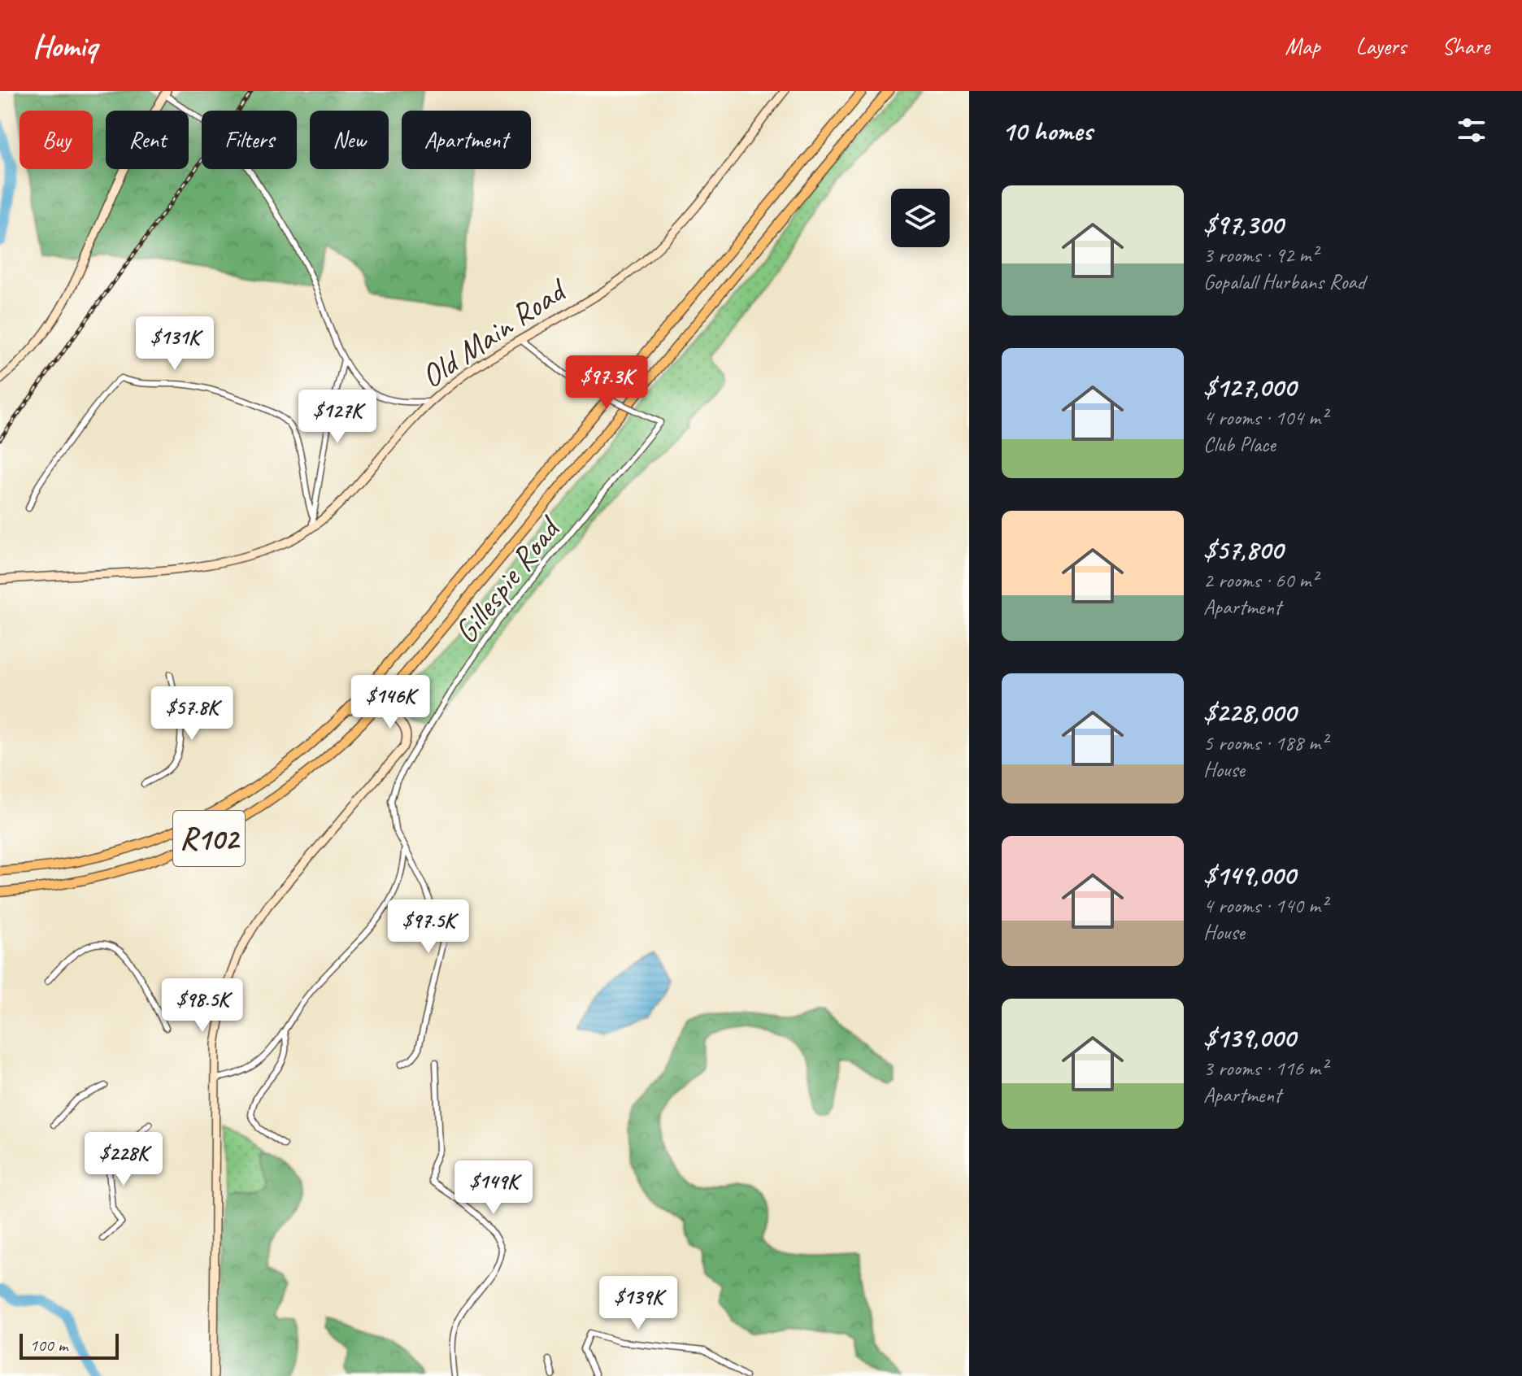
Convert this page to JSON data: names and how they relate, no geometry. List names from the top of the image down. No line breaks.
{"streets":{"main road":["R102"],"street":["Old Main Road","Gillespie Road"]},"crossings":[["Old Main Road","Gillespie Road"]],"scale_bar":"100 m","page":{"header":"Homiq","nav":["Map","Layers","Share"],"heading":"10 homes","chip":["Buy","Rent","Filters","New","Apartment"],"list":[{"name":"$97,300","note":"3 rooms · 92 m² · Gopalall Hurbans Road"},{"name":"$127,000","note":"4 rooms · 104 m² · Club Place"},{"name":"$57,800","note":"2 rooms · 60 m² · Apartment"},{"name":"$228,000","note":"5 rooms · 188 m² · House"},{"name":"$149,000","note":"4 rooms · 140 m² · House"},{"name":"$139,000","note":"3 rooms · 116 m² · Apartment"}],"price":["$131K","$97.3K","$127K","$146K","$57.8K","$97.5K","$98.5K","$228K","$149K","$139K"],"scale":"100 m"}}
